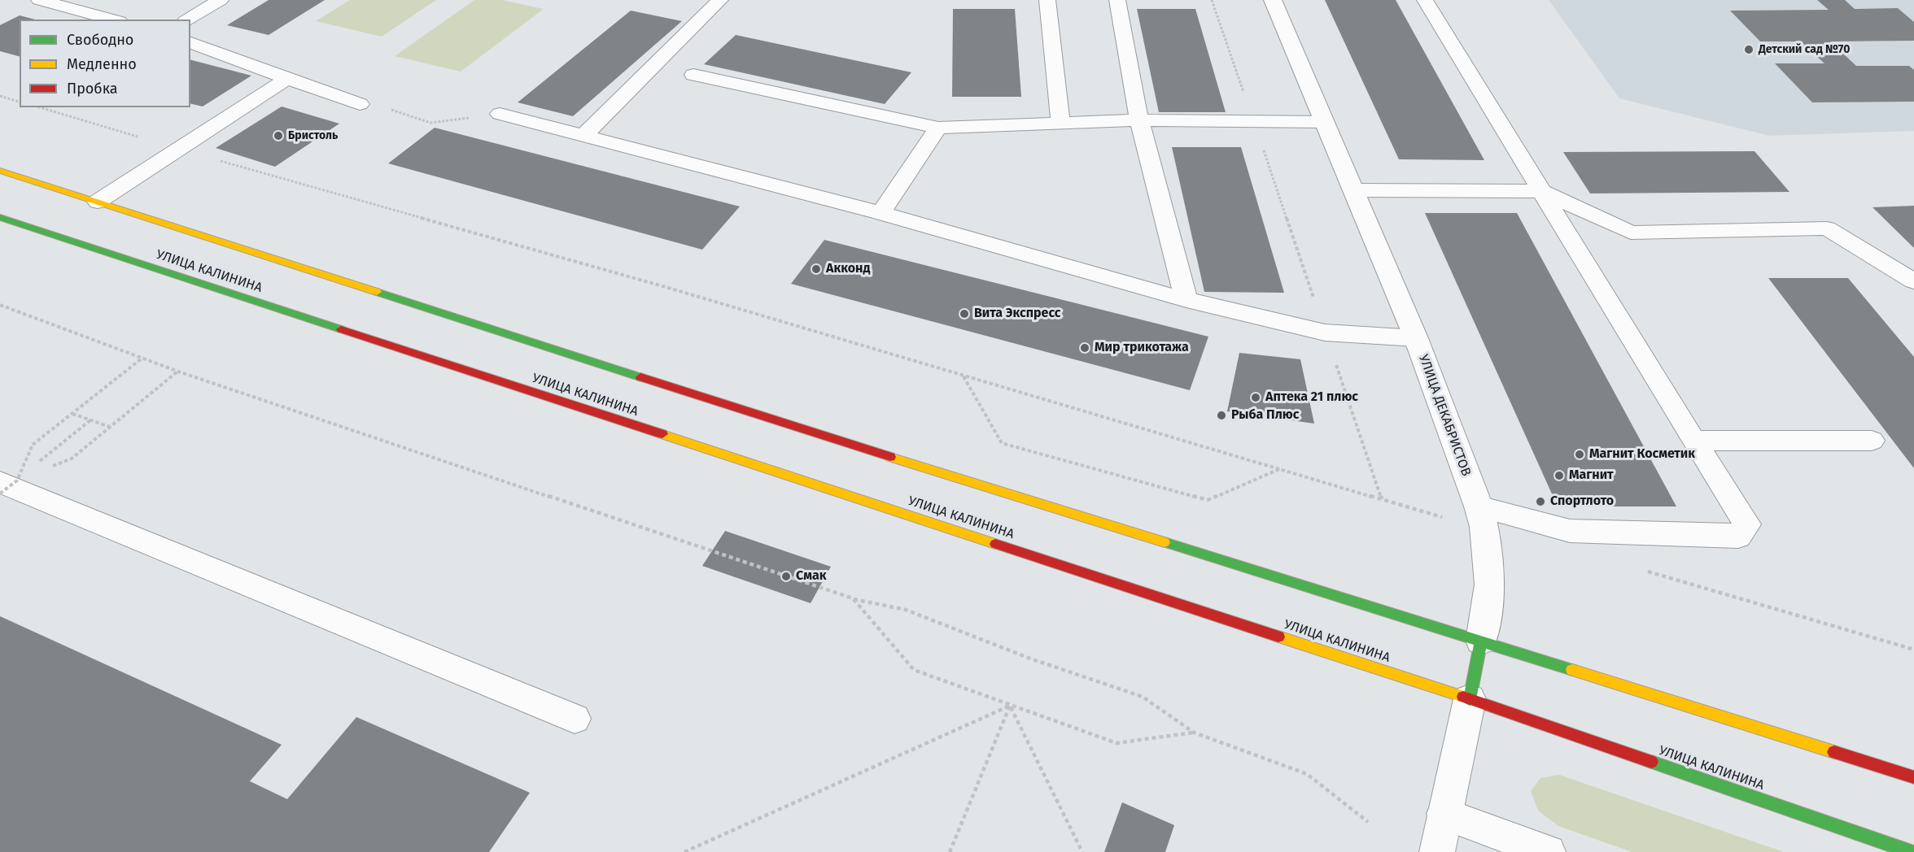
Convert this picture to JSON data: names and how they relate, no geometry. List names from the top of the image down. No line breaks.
{"streets":{"main road":["УЛИЦА КАЛИНИНА","УЛИЦА ДЕКАБРИСТОВ"]},"crossings":[["УЛИЦА КАЛИНИНА","УЛИЦА ДЕКАБРИСТОВ"]],"places":["Детский сад №70","Бристоль","Акконд","Вита Экспресс","Мир трикотажа","Аптека 21 плюс","Рыба Плюс","Магнит Косметик","Магнит","Спортлото","Смак"],"legend":["Свободно","Медленно","Пробка"]}
